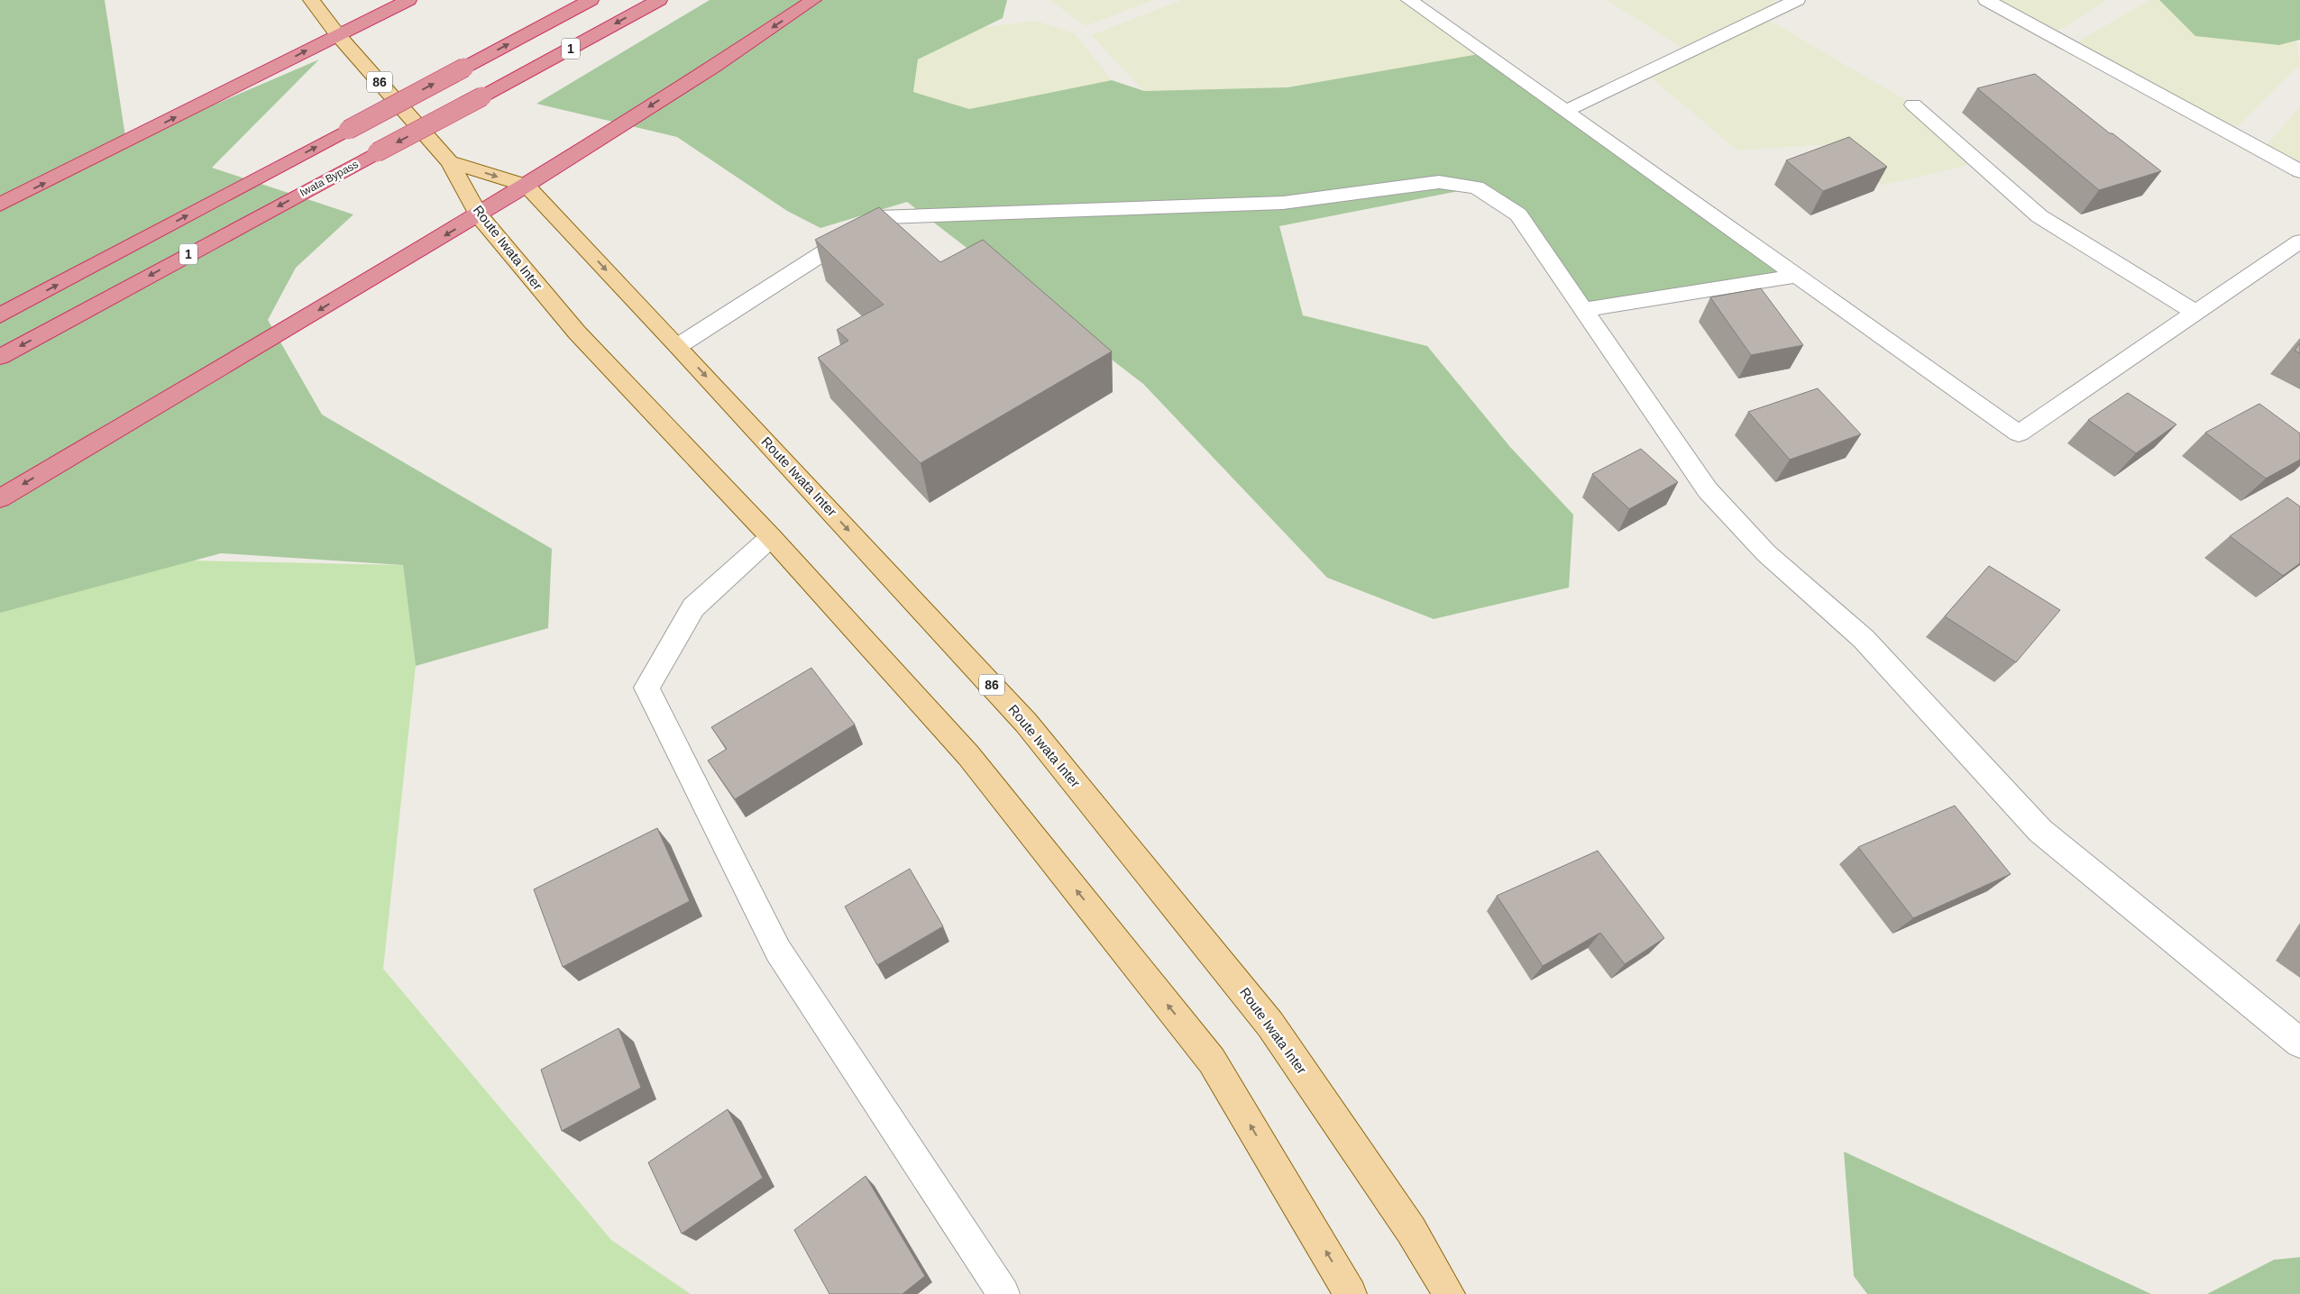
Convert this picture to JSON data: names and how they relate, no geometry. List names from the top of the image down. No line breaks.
{"streets":{"highway":["1","Iwata Bypass"],"main road":["86","Route Iwata Inter"]}}
